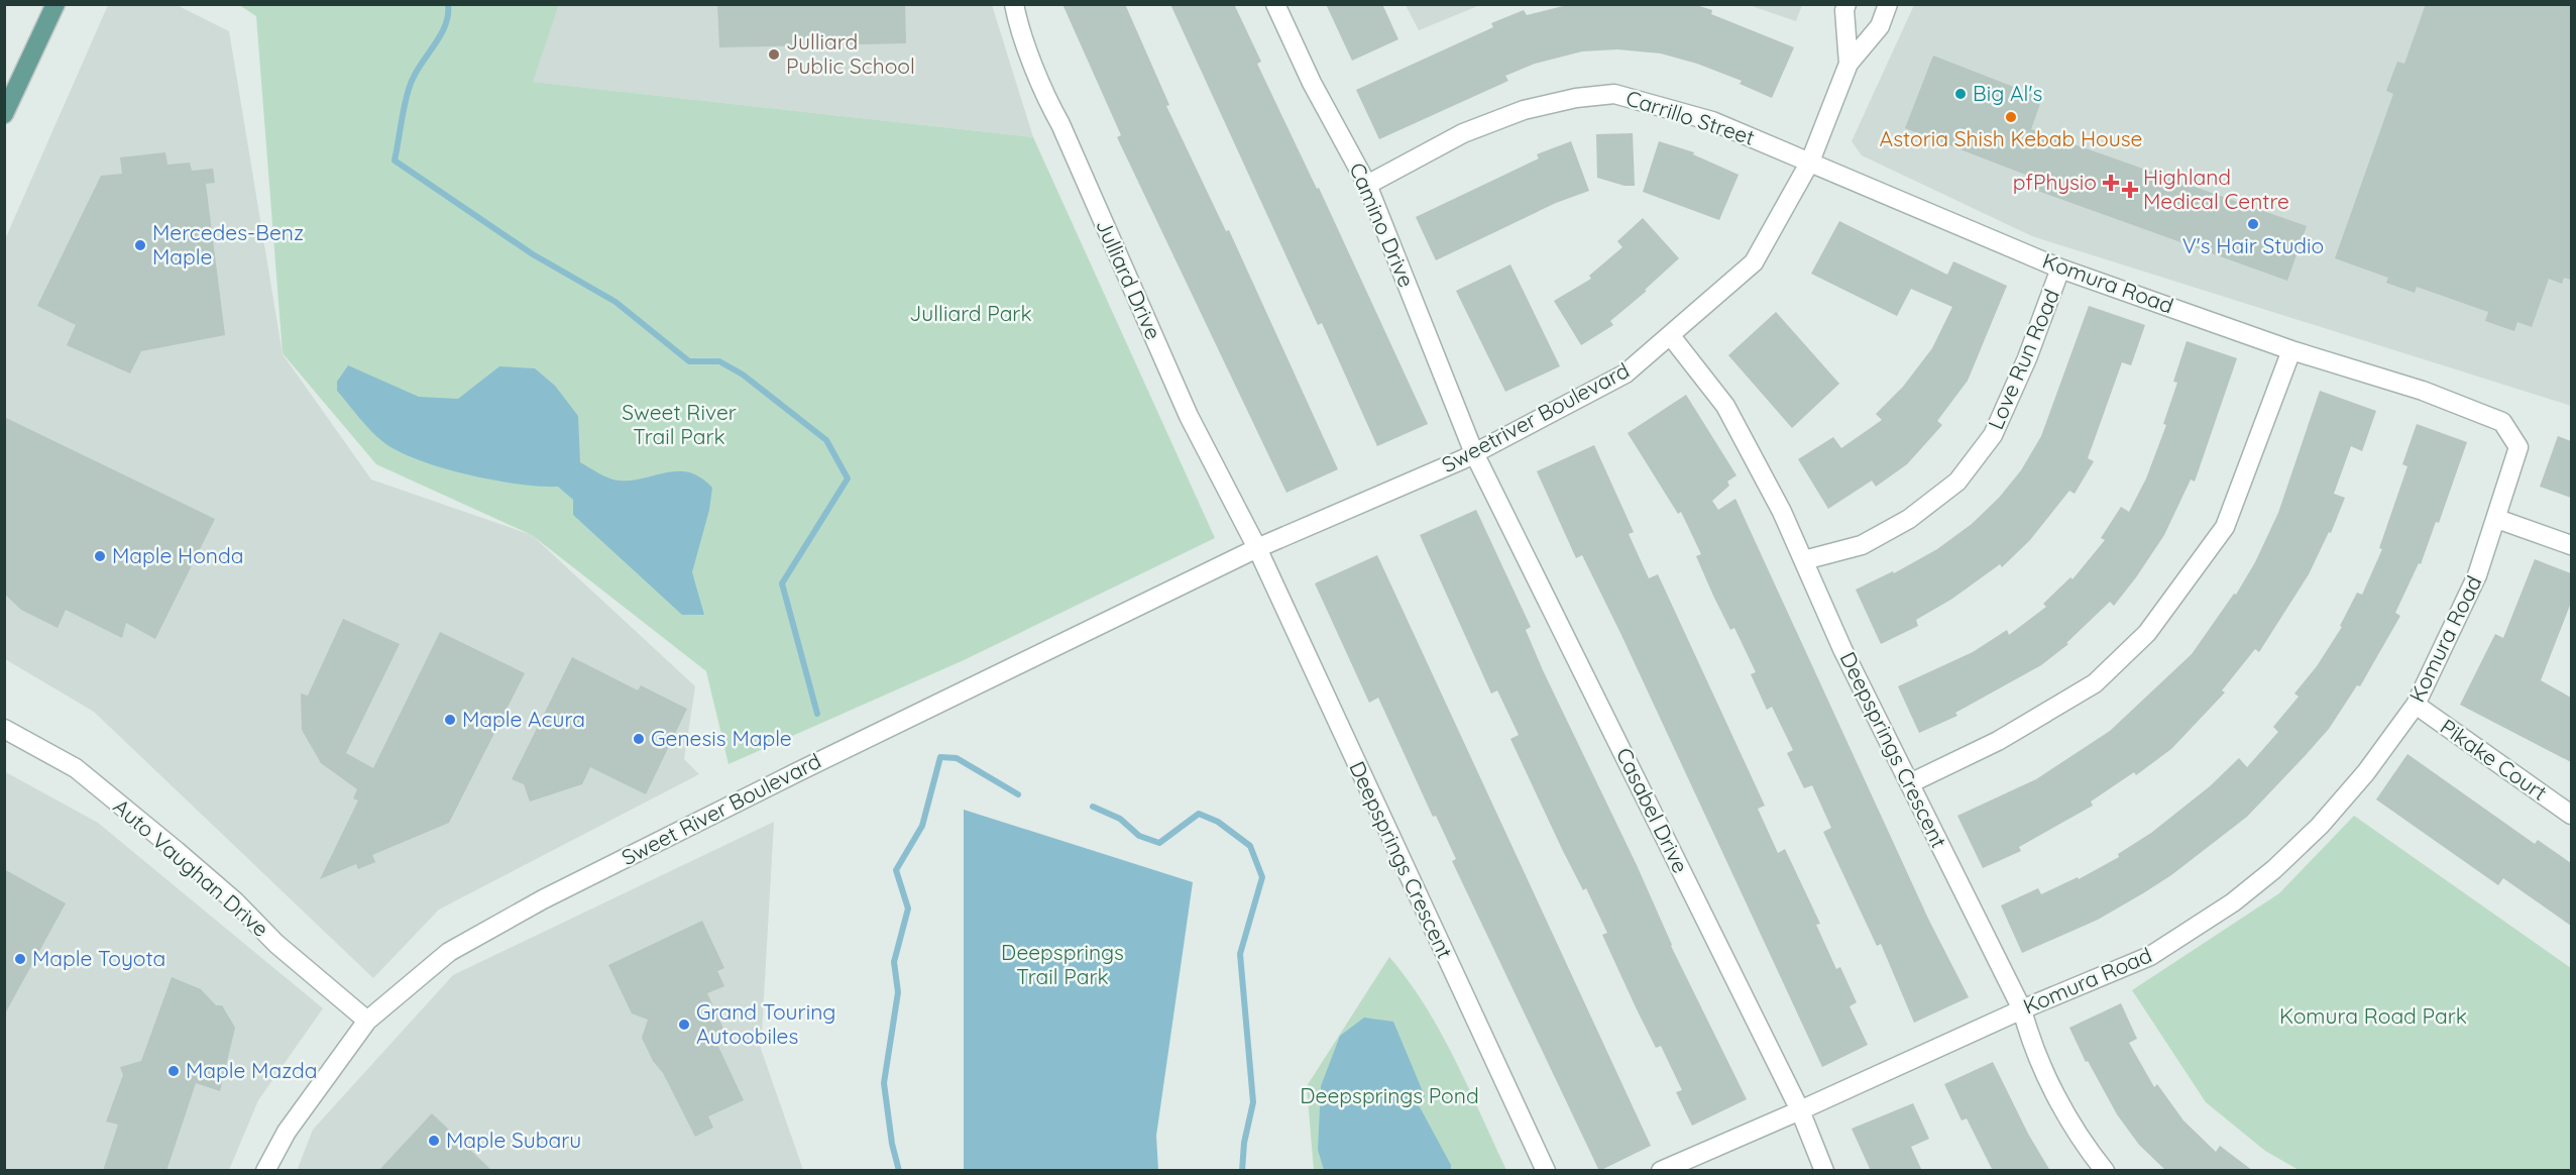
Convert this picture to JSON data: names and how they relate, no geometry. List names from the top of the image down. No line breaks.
{"streets":{"street":["Carrillo Street","Camino Drive","Julliard Drive","Komura Road","Love Run Road","Sweetriver Boulevard","Deepsprings Crescent","Pikake Court","Sweet River Boulevard","Casabel Drive","Auto Vaughan Drive"]},"crossings":[["Carrillo Street","Camino Drive"],["Carrillo Street","Komura Road"],["Carrillo Street","Sweetriver Boulevard"],["Camino Drive","Sweetriver Boulevard"],["Camino Drive","Casabel Drive"],["Julliard Drive","Sweetriver Boulevard"],["Julliard Drive","Deepsprings Crescent"],["Julliard Drive","Sweet River Boulevard"],["Komura Road","Love Run Road"],["Komura Road","Sweetriver Boulevard"],["Komura Road","Deepsprings Crescent"],["Komura Road","Pikake Court"],["Komura Road","Casabel Drive"],["Love Run Road","Deepsprings Crescent"],["Sweetriver Boulevard","Deepsprings Crescent"],["Sweetriver Boulevard","Sweet River Boulevard"],["Sweetriver Boulevard","Casabel Drive"],["Deepsprings Crescent","Sweet River Boulevard"],["Sweet River Boulevard","Auto Vaughan Drive"]],"parks":["Julliard Park","Sweet River Trail Park","Deepsprings Trail Park","Komura Road Park","Deepsprings Pond"],"places":{"other":["Julliard Public School","Big Al's","Astoria Shish Kebab House","V's Hair Studio","Mercedes-Benz Maple","Maple Honda","Maple Acura","Genesis Maple","Maple Toyota","Grand Touring Autoobiles","Maple Mazda","Maple Subaru"],"health":["pfPhysio","Highland Medical Centre"]}}
